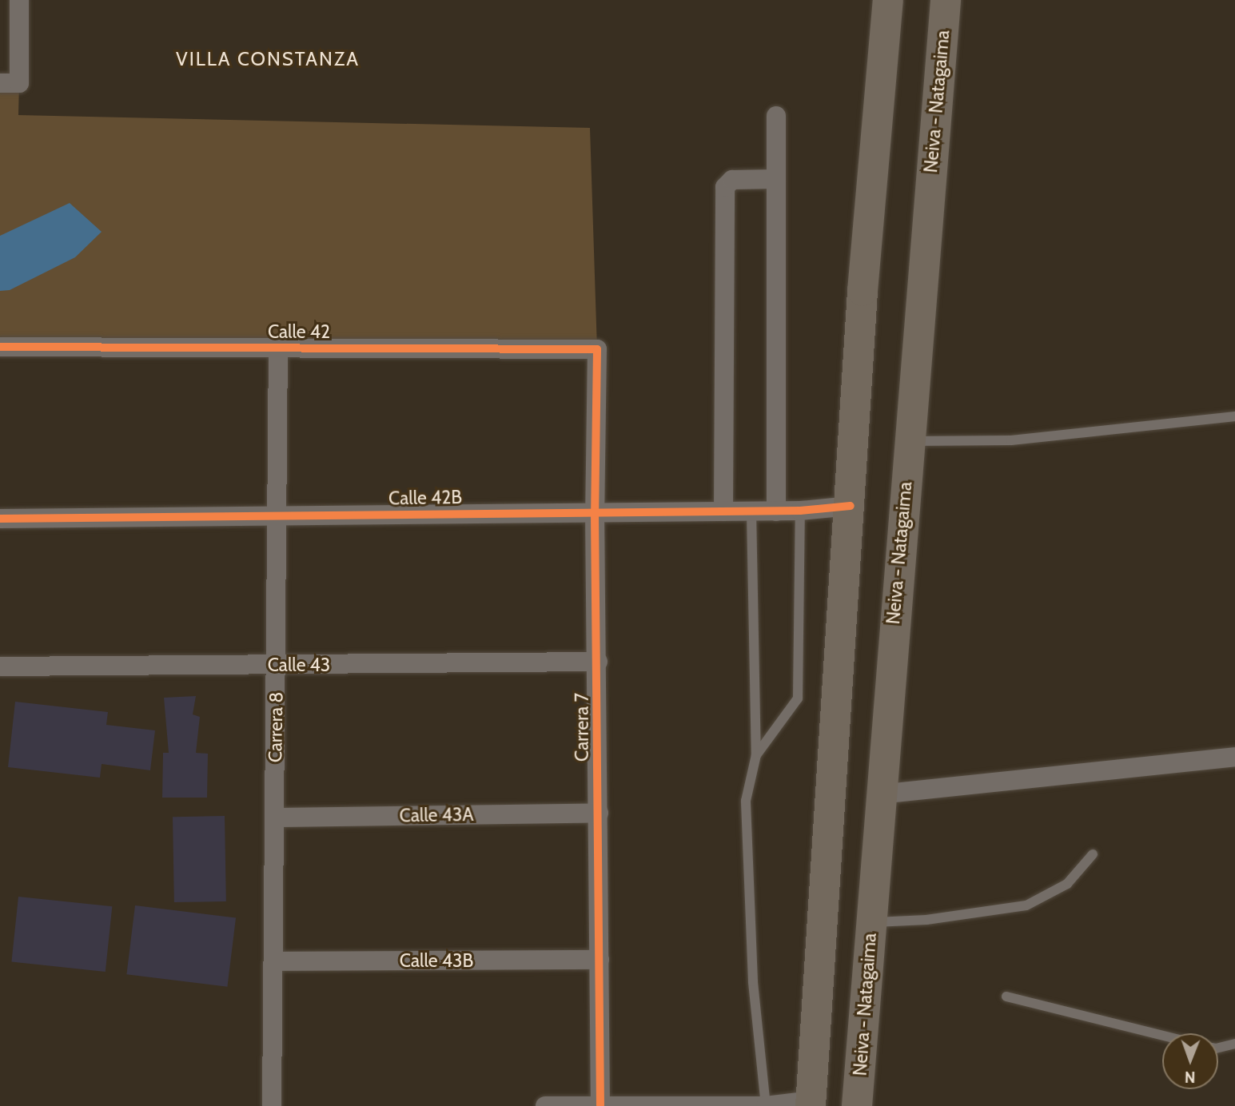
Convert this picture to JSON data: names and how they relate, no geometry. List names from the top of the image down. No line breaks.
{"streets":{"highway":["Neiva - Natagaima"],"street":["Calle 42","Calle 42B","Calle 43","Carrera 8","Carrera 7","Calle 43A","Calle 43B"]},"crossings":[["Calle 42","Carrera 8"],["Calle 42","Carrera 7"],["Calle 42B","Carrera 8"],["Calle 42B","Carrera 7"],["Calle 43","Carrera 8"],["Calle 43","Carrera 7"],["Carrera 8","Calle 43A"],["Carrera 8","Calle 43B"],["Carrera 7","Calle 43A"],["Carrera 7","Calle 43B"]],"districts":["VILLA CONSTANZA"],"north":"bottom"}
